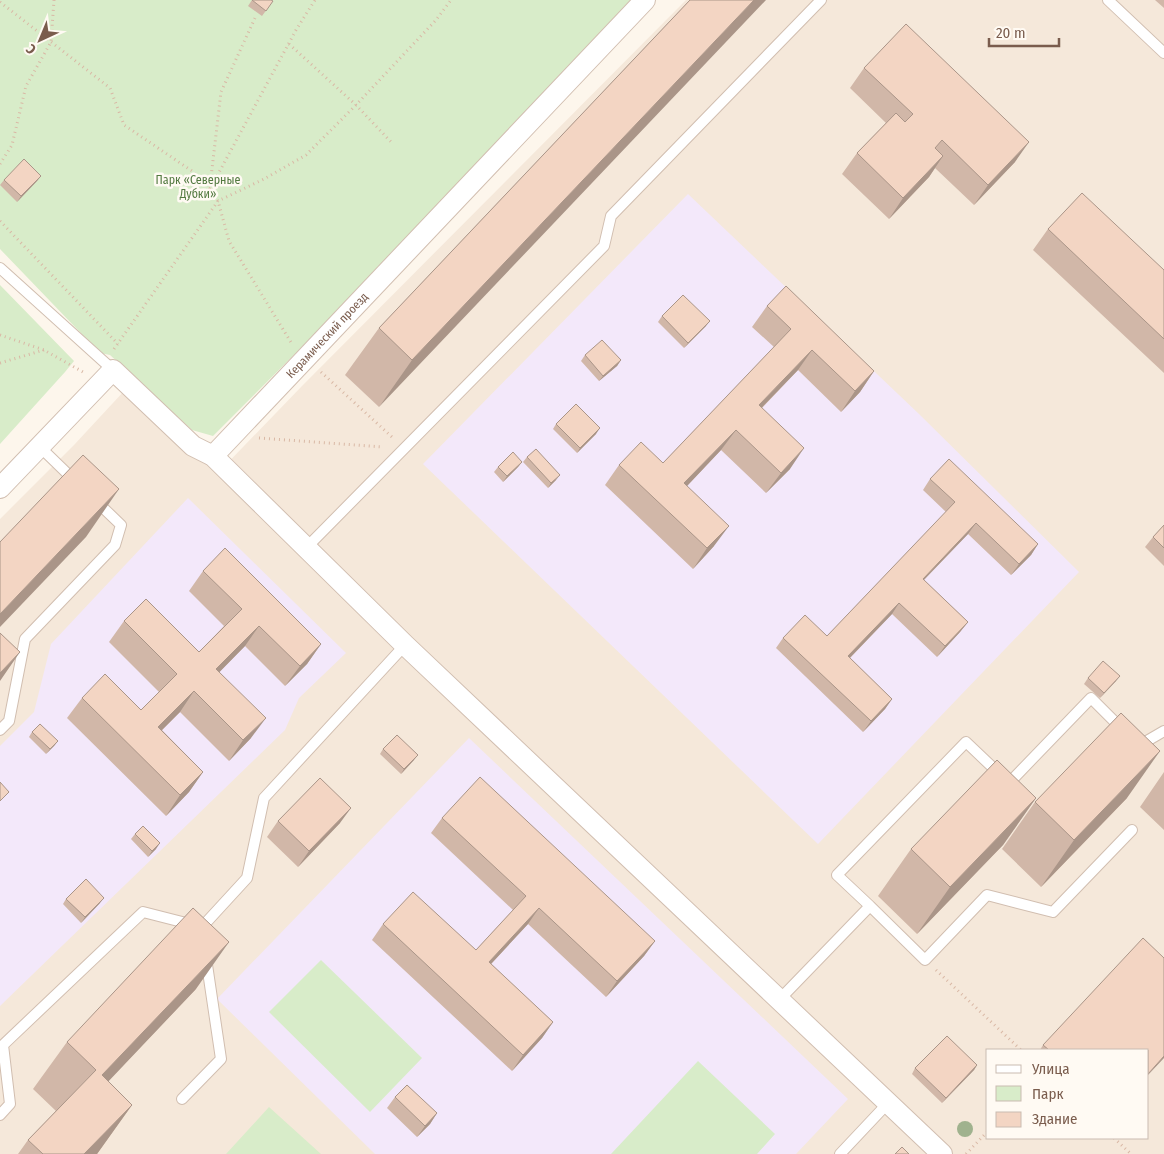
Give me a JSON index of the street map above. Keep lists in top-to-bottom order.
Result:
{
  "streets": {
    "street": ["Керамический проезд"]
  },
  "parks": ["Парк «Северные Дубки»"],
  "legend": ["Улица", "Парк", "Здание"],
  "scale_bar": "20 m",
  "north": "bottom left"
}
